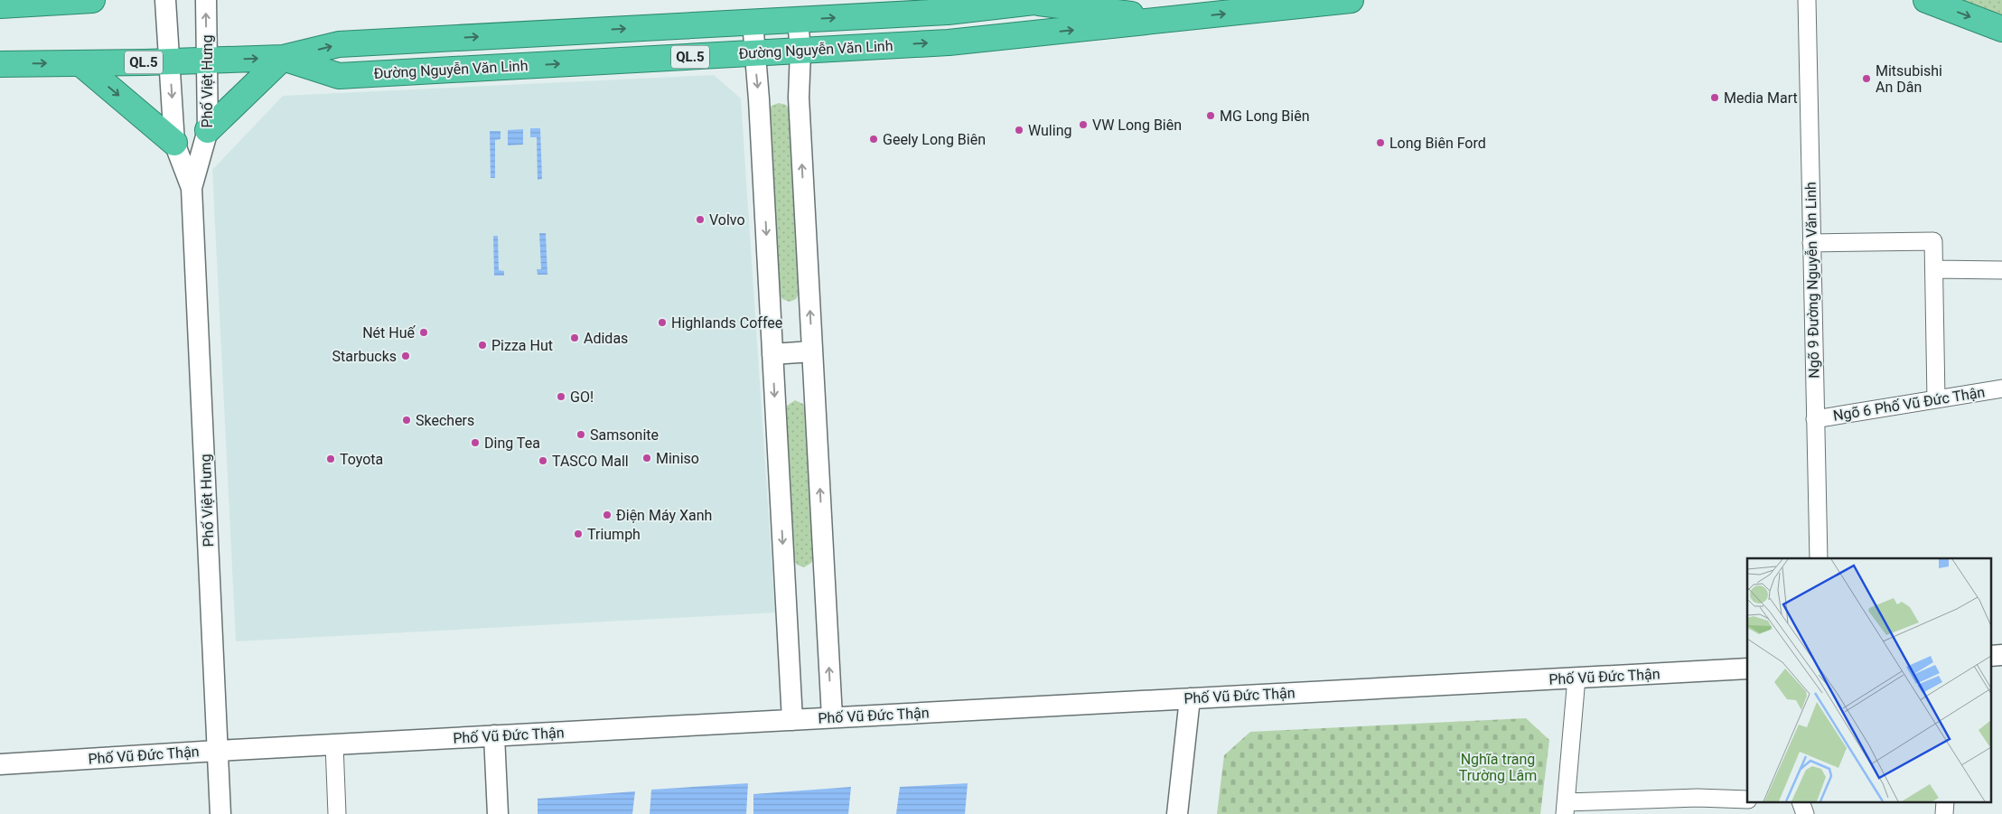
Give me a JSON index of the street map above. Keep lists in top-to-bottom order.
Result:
{
  "streets": {
    "highway": ["Đường Nguyễn Văn Linh", "QL.5"],
    "street": [
      "Phố Việt Hưng",
      "Ngõ 9 Đường Nguyễn Văn Linh",
      "Ngõ 6 Phố Vũ Đức Thận",
      "Phố Vũ Đức Thận"
    ]
  },
  "crossings": [
    ["Đường Nguyễn Văn Linh", "Phố Việt Hưng"],
    ["Phố Việt Hưng", "Phố Vũ Đức Thận"],
    ["Ngõ 9 Đường Nguyễn Văn Linh", "Ngõ 6 Phố Vũ Đức Thận"]
  ],
  "one_way": ["Đường Nguyễn Văn Linh"],
  "parks": ["Nghĩa trang Trường Lâm"],
  "places": [
    "Mitsubishi An Dân",
    "Media Mart",
    "MG Long Biên",
    "VW Long Biên",
    "Wuling",
    "Geely Long Biên",
    "Long Biên Ford",
    "Volvo",
    "Highlands Coffee",
    "Nét Huế",
    "Adidas",
    "Pizza Hut",
    "Starbucks",
    "GO!",
    "Skechers",
    "Samsonite",
    "Ding Tea",
    "Miniso",
    "Toyota",
    "TASCO Mall",
    "Điện Máy Xanh",
    "Triumph"
  ]
}
